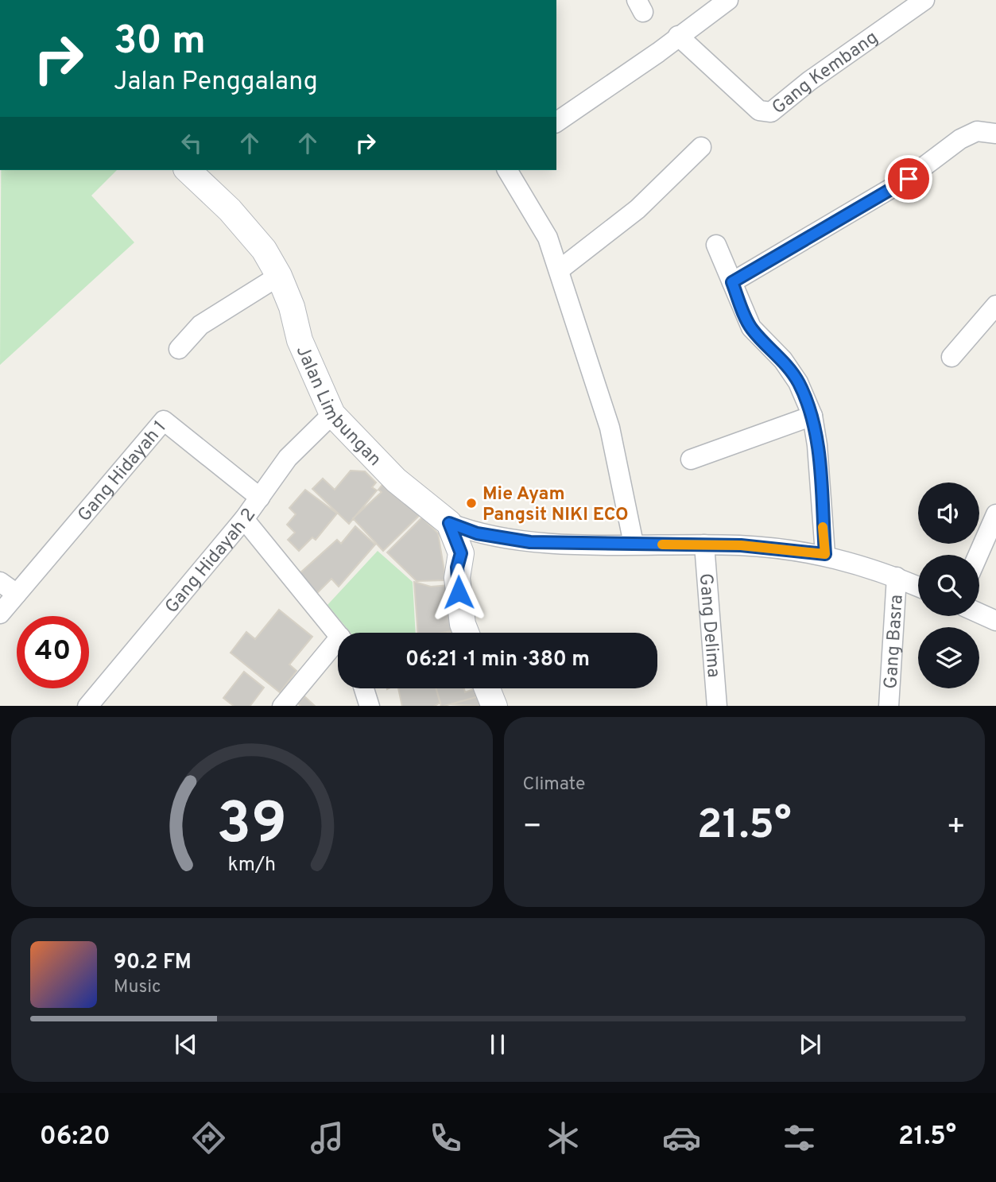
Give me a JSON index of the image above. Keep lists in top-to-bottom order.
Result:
{
  "streets": {
    "street": [
      "Gang Kembang",
      "Jalan Limbungan",
      "Gang Hidayah 1",
      "Gang Hidayah 2",
      "Gang Delima",
      "Gang Basra"
    ]
  },
  "crossings": [
    ["Jalan Limbungan", "Gang Hidayah 2"],
    ["Gang Hidayah 1", "Gang Hidayah 2"]
  ],
  "places": ["Mie Ayam Pangsit NIKI ECO"],
  "page": {
    "turn": ["30 m", "Jalan Penggalang"],
    "limit": "40",
    "trip": "06:21 · 1 min · 380 m",
    "tile": "Climate",
    "heat": ["−", "21.5°", "+"],
    "song": ["90.2 FM", "Music"],
    "tabs": ["06:20", "21.5°"],
    "gauge": ["39", "km/h"]
  }
}
